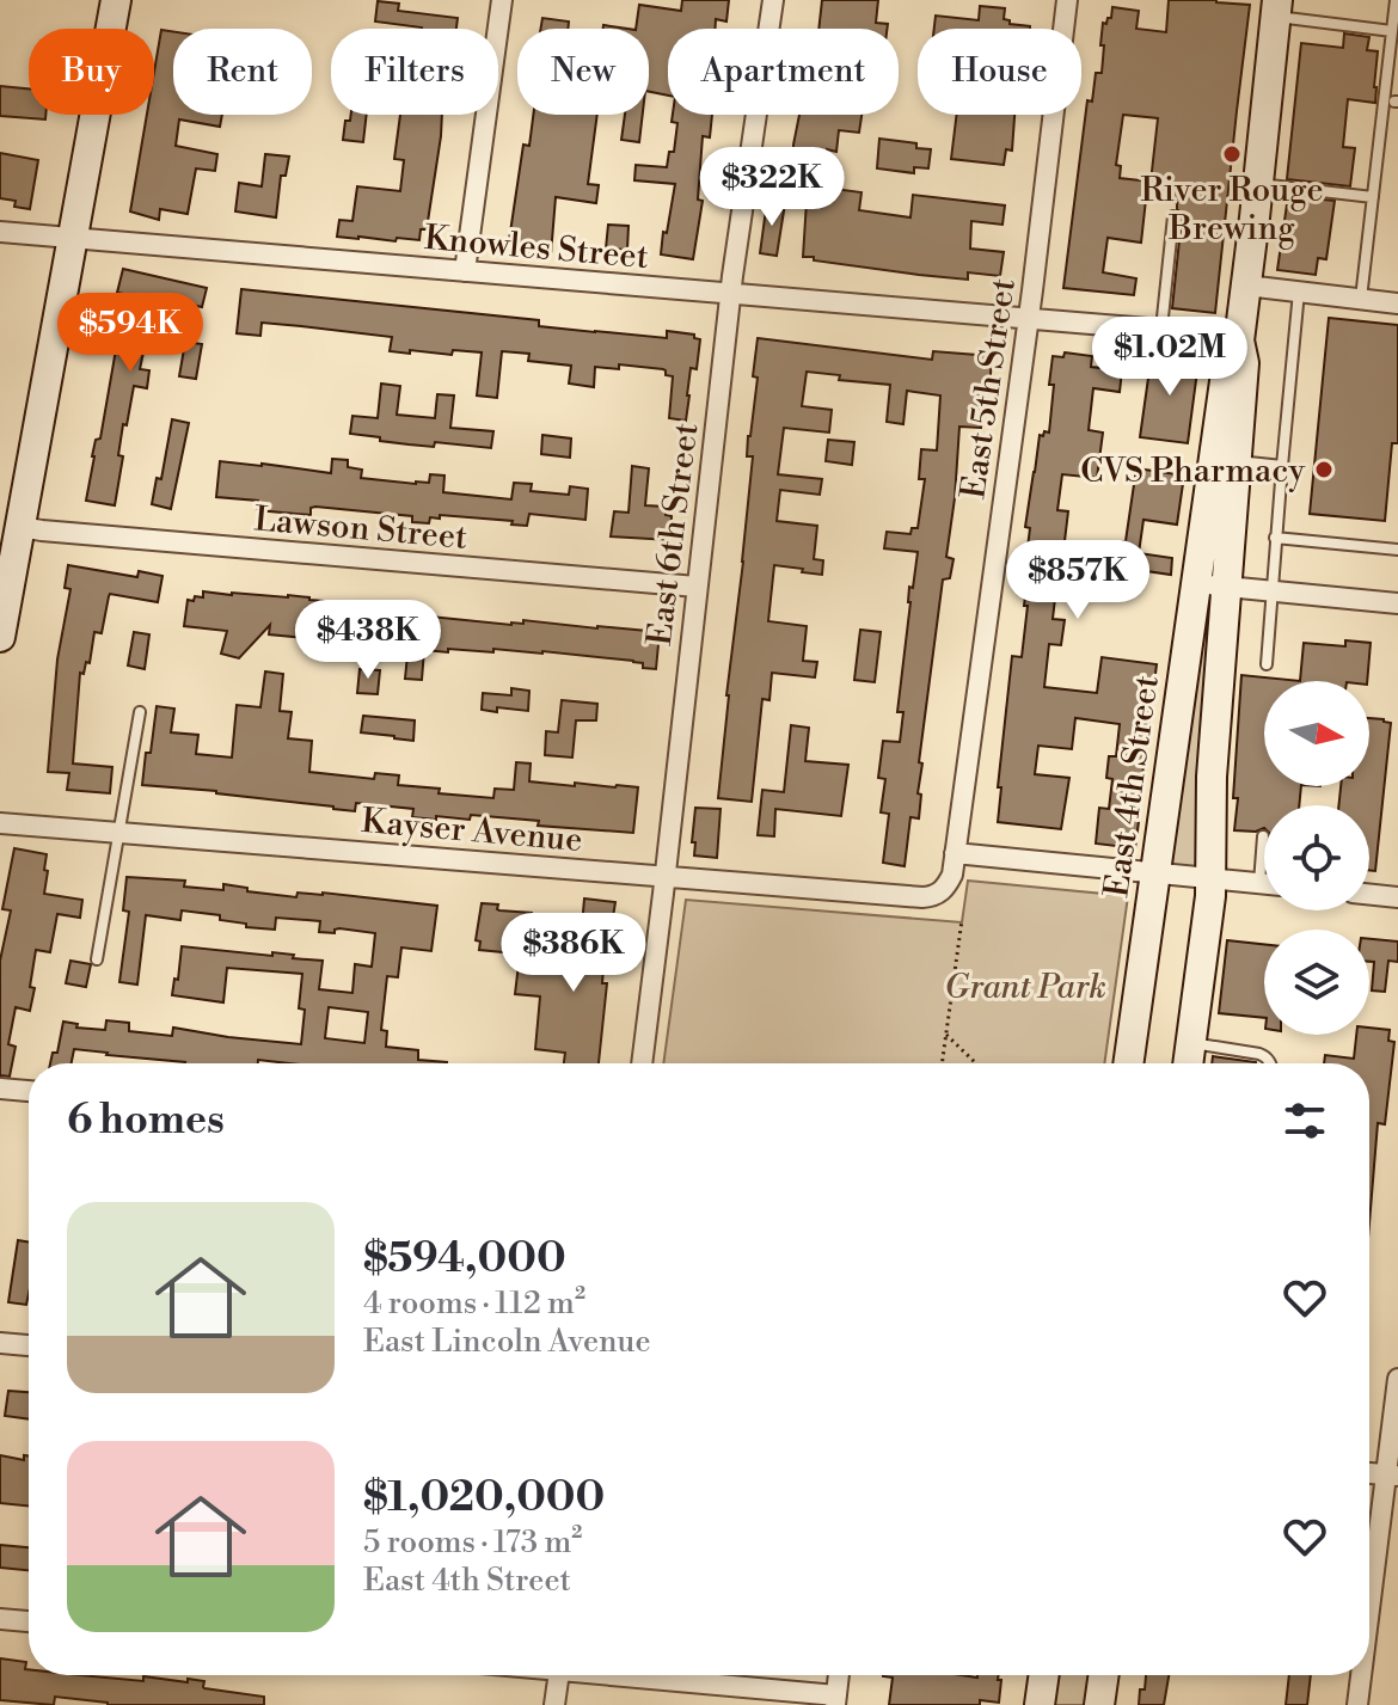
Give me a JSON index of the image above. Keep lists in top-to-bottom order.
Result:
{
  "streets": {
    "street": [
      "Knowles Street",
      "East 5th Street",
      "Lawson Street",
      "East 6th Street",
      "East 4th Street",
      "Kayser Avenue"
    ]
  },
  "crossings": [
    ["Knowles Street", "East 5th Street"],
    ["Knowles Street", "East 6th Street"],
    ["Knowles Street", "East 4th Street"],
    ["East 5th Street", "Kayser Avenue"],
    ["Lawson Street", "East 6th Street"],
    ["East 6th Street", "Kayser Avenue"]
  ],
  "parks": ["Grant Park"],
  "places": ["River Rouge Brewing", "CVS Pharmacy"],
  "north": "right",
  "page": {
    "chip": [
      "Buy",
      "Rent",
      "Filters",
      "New",
      "Apartment",
      "House"
    ],
    "price": [
      "$322K",
      "$594K",
      "$1.02M",
      "$857K",
      "$438K",
      "$386K"
    ],
    "heading": "6 homes",
    "list": [
      {
        "name": "$594,000",
        "note": "4 rooms · 112 m² · East Lincoln Avenue"
      },
      {
        "name": "$1,020,000",
        "note": "5 rooms · 173 m² · East 4th Street"
      }
    ]
  }
}
